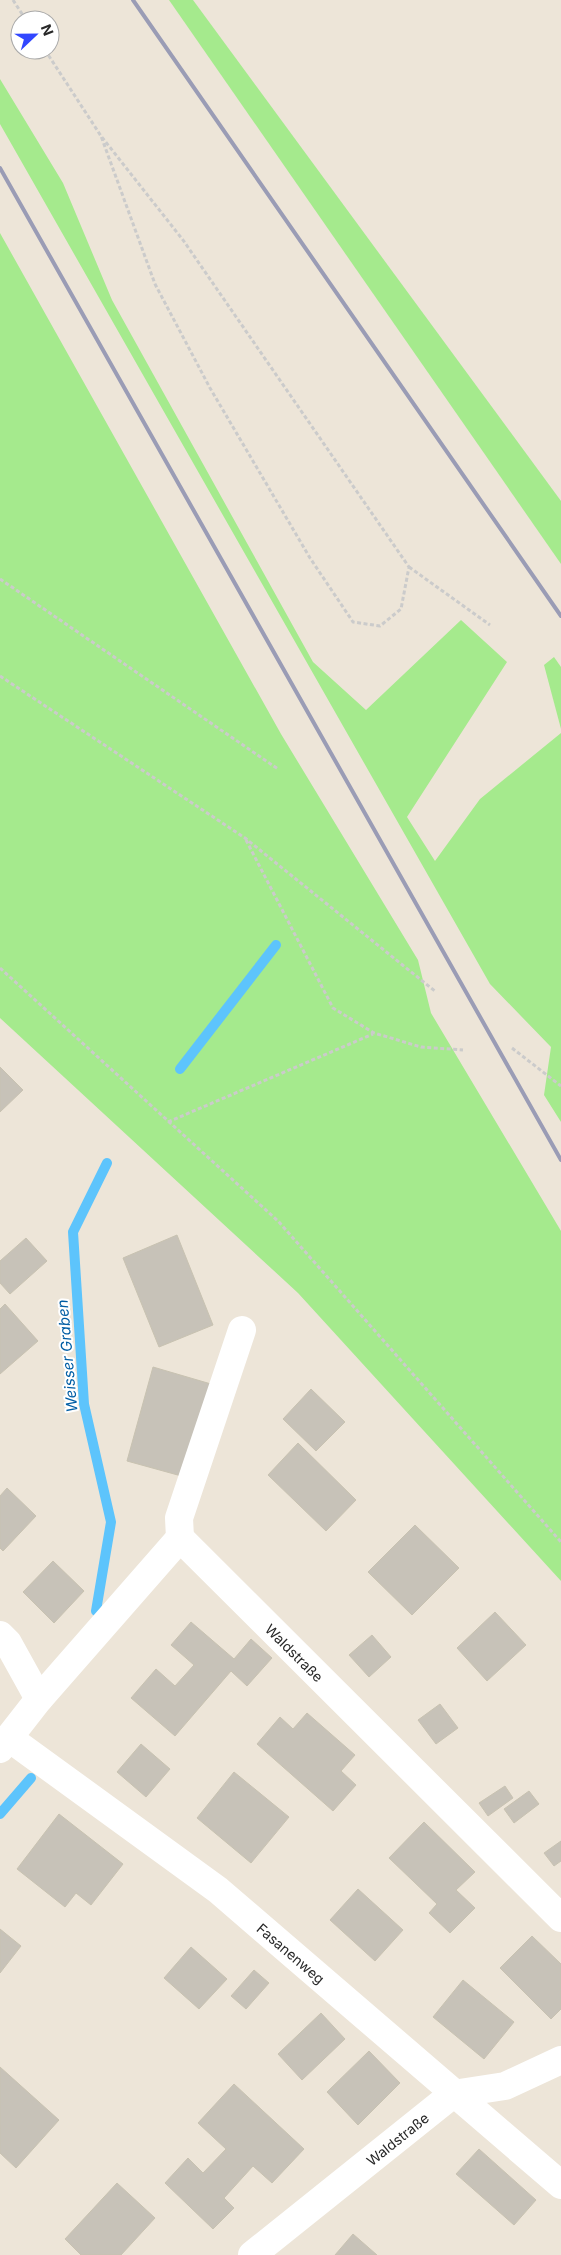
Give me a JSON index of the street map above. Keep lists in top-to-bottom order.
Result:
{
  "streets": {
    "street": ["Waldstraße", "Fasanenweg"]
  },
  "crossings": [
    ["Waldstraße", "Fasanenweg"]
  ],
  "water": ["Weisser Graben"],
  "north": "right"
}
